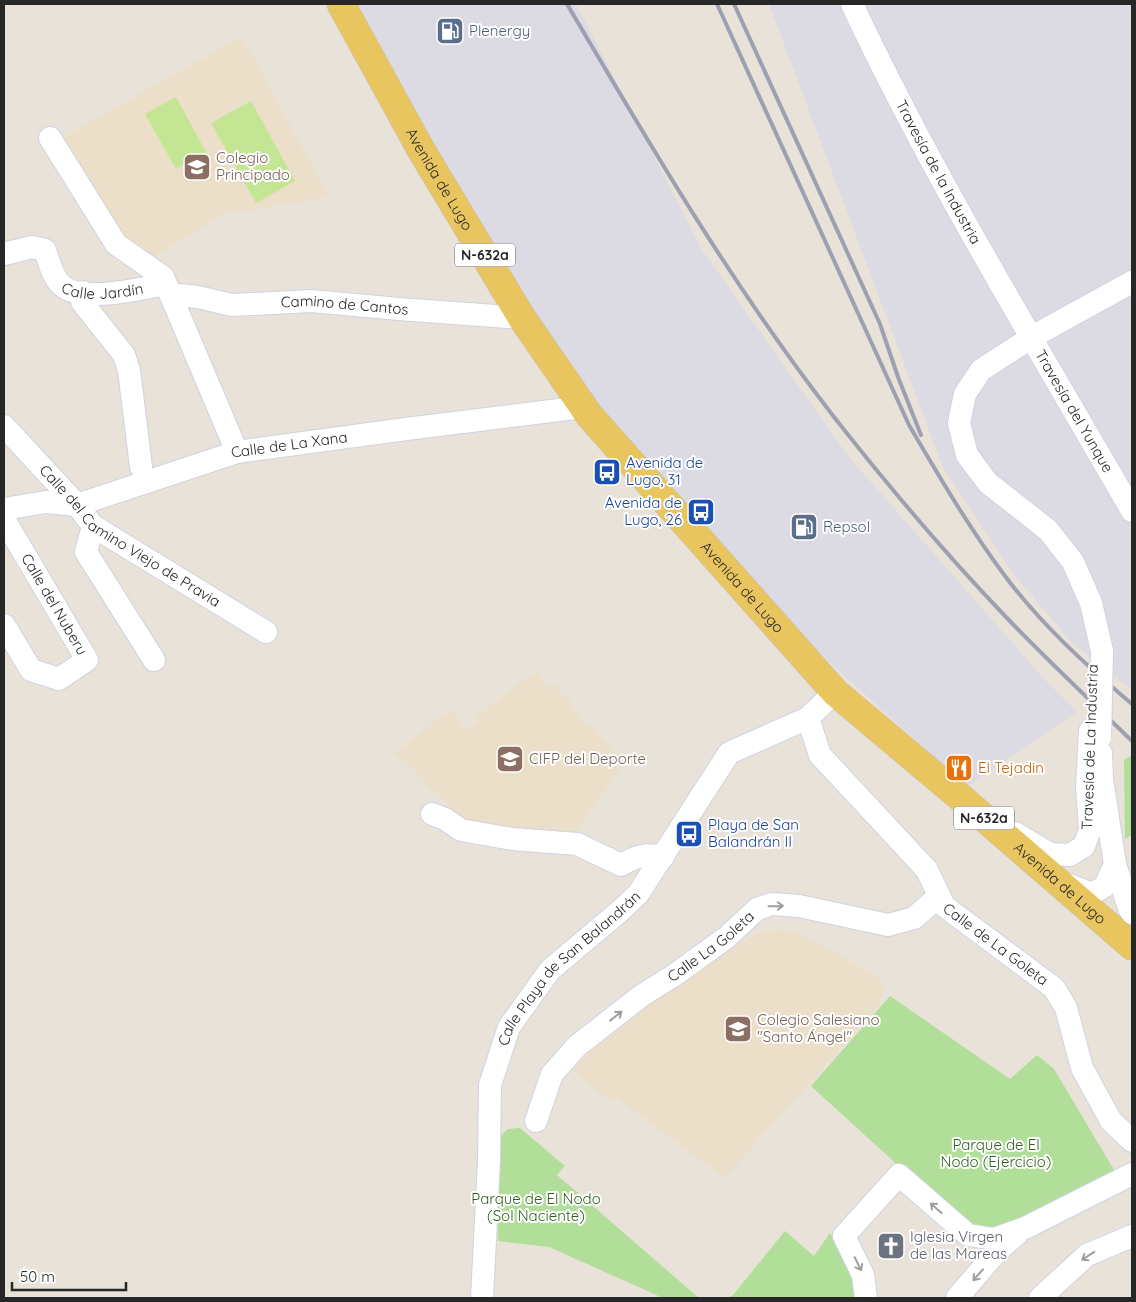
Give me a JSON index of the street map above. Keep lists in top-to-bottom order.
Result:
{
  "streets": {
    "main road": ["Avenida de Lugo", "N-632a"],
    "street": [
      "Travesía de la Industria",
      "Calle Jardín",
      "Camino de Cantos",
      "Travesía del Yunque",
      "Calle de La Xana",
      "Calle del Camino Viejo de Pravia",
      "Calle del Nuberu",
      "Travesía de La Industria",
      "Calle de La Goleta",
      "Calle La Goleta",
      "Calle Playa de San Balandrán"
    ]
  },
  "crossings": [
    ["Travesía de la Industria", "Travesía del Yunque"],
    ["Travesía de la Industria", "Travesía de La Industria"],
    ["Avenida de Lugo", "Camino de Cantos"],
    ["Avenida de Lugo", "Calle de La Xana"],
    ["Avenida de Lugo", "Travesía de La Industria"],
    ["Calle Jardín", "Camino de Cantos"],
    ["Travesía del Yunque", "Travesía de La Industria"],
    ["Calle de La Xana", "Calle del Camino Viejo de Pravia"],
    ["Calle de La Goleta", "Calle La Goleta"],
    ["Calle de La Goleta", "Calle Playa de San Balandrán"]
  ],
  "one_way": ["Calle La Goleta"],
  "parks": ["Parque de El Nodo (Ejercicio)", "Parque de El Nodo (Sol Naciente)"],
  "places": {
    "fuel station": ["Plenergy", "Repsol"],
    "school or university": ["Colegio Principado", "CIFP del Deporte", "Colegio Salesiano \"Santo Ángel\""],
    "bus stop": ["Avenida de Lugo, 31", "Avenida de Lugo, 26", "Playa de San Balandrán II"],
    "restaurant": ["El Tejadin"],
    "church": ["Iglesia Virgen de las Mareas"]
  },
  "scale_bar": "50 m"
}
